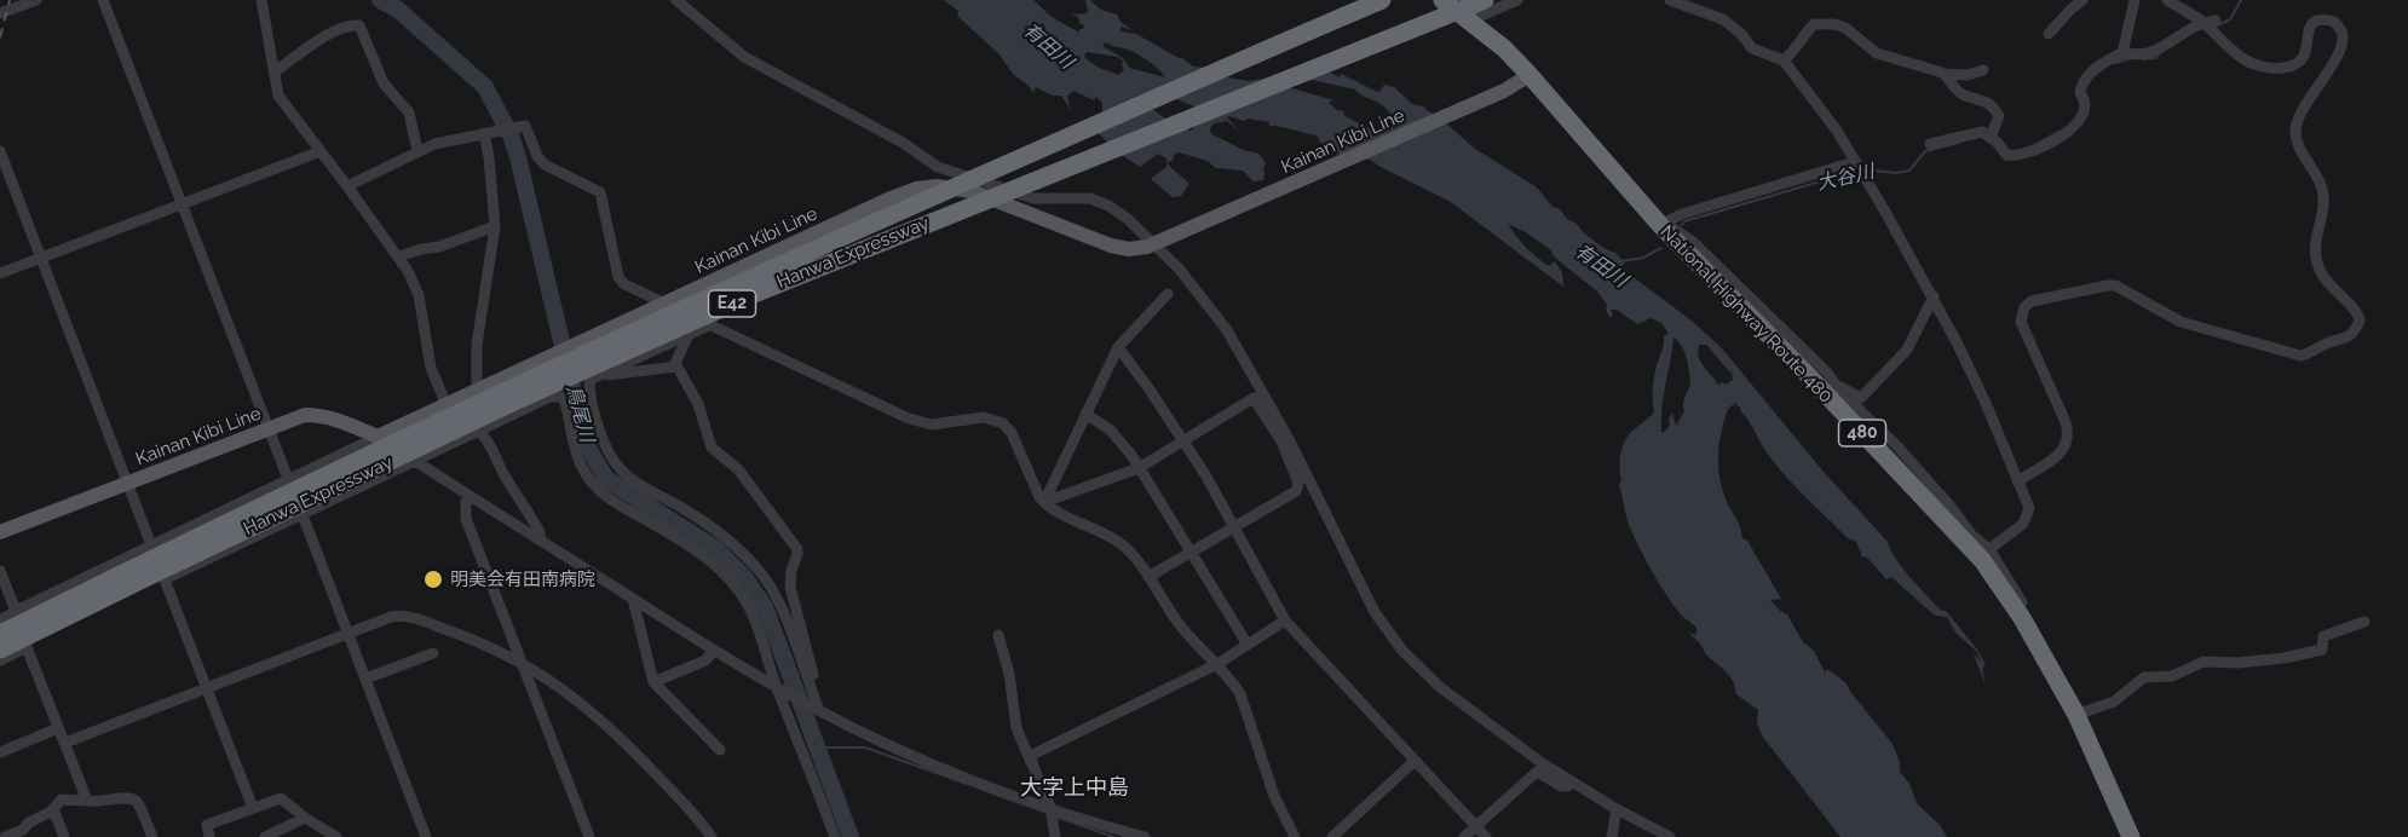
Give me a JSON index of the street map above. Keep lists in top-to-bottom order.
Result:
{
  "streets": {
    "highway": [
      "Hanwa Expressway",
      "E42",
      "National Highway Route 480",
      "480"
    ],
    "main road": ["Kainan Kibi Line"]
  },
  "crossings": [
    ["Kainan Kibi Line", "National Highway Route 480"]
  ],
  "districts": ["大字上中島"],
  "water": ["有田川", "大谷川", "鳥尾川"],
  "places": ["明美会有田南病院"]
}
